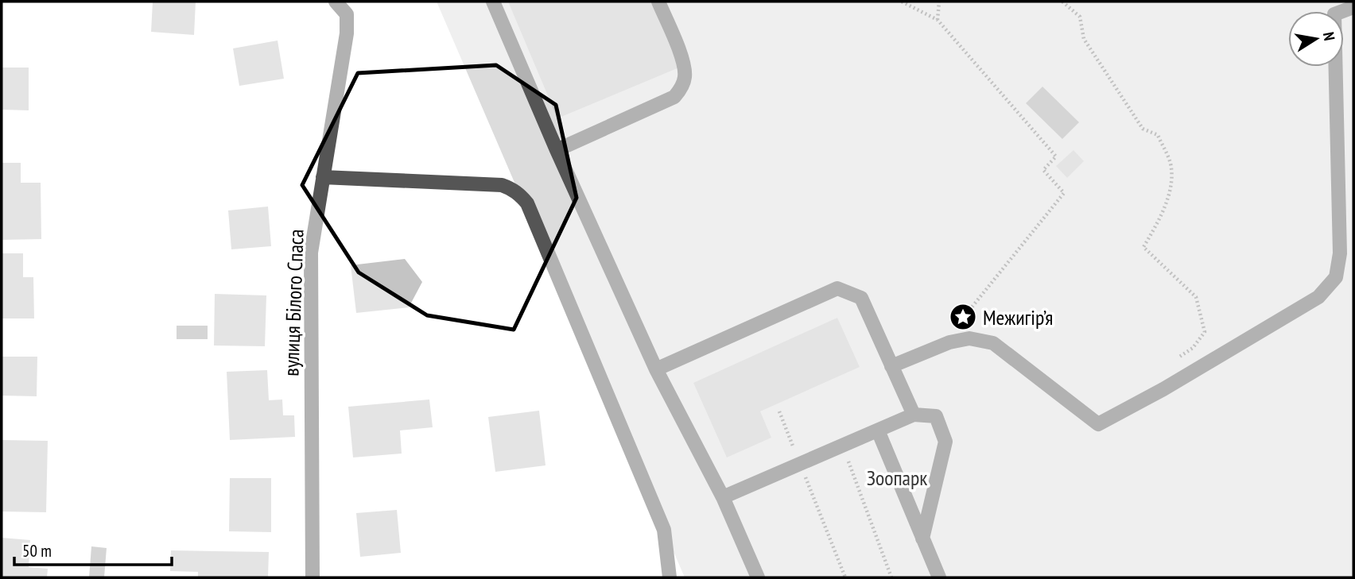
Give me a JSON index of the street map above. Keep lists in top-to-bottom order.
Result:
{
  "streets": {
    "street": ["вулиця Білого Спаса"]
  },
  "parks": ["Зоопарк"],
  "places": {
    "place": ["Межигір’я"]
  },
  "scale_bar": "50 m",
  "north": "right"
}
